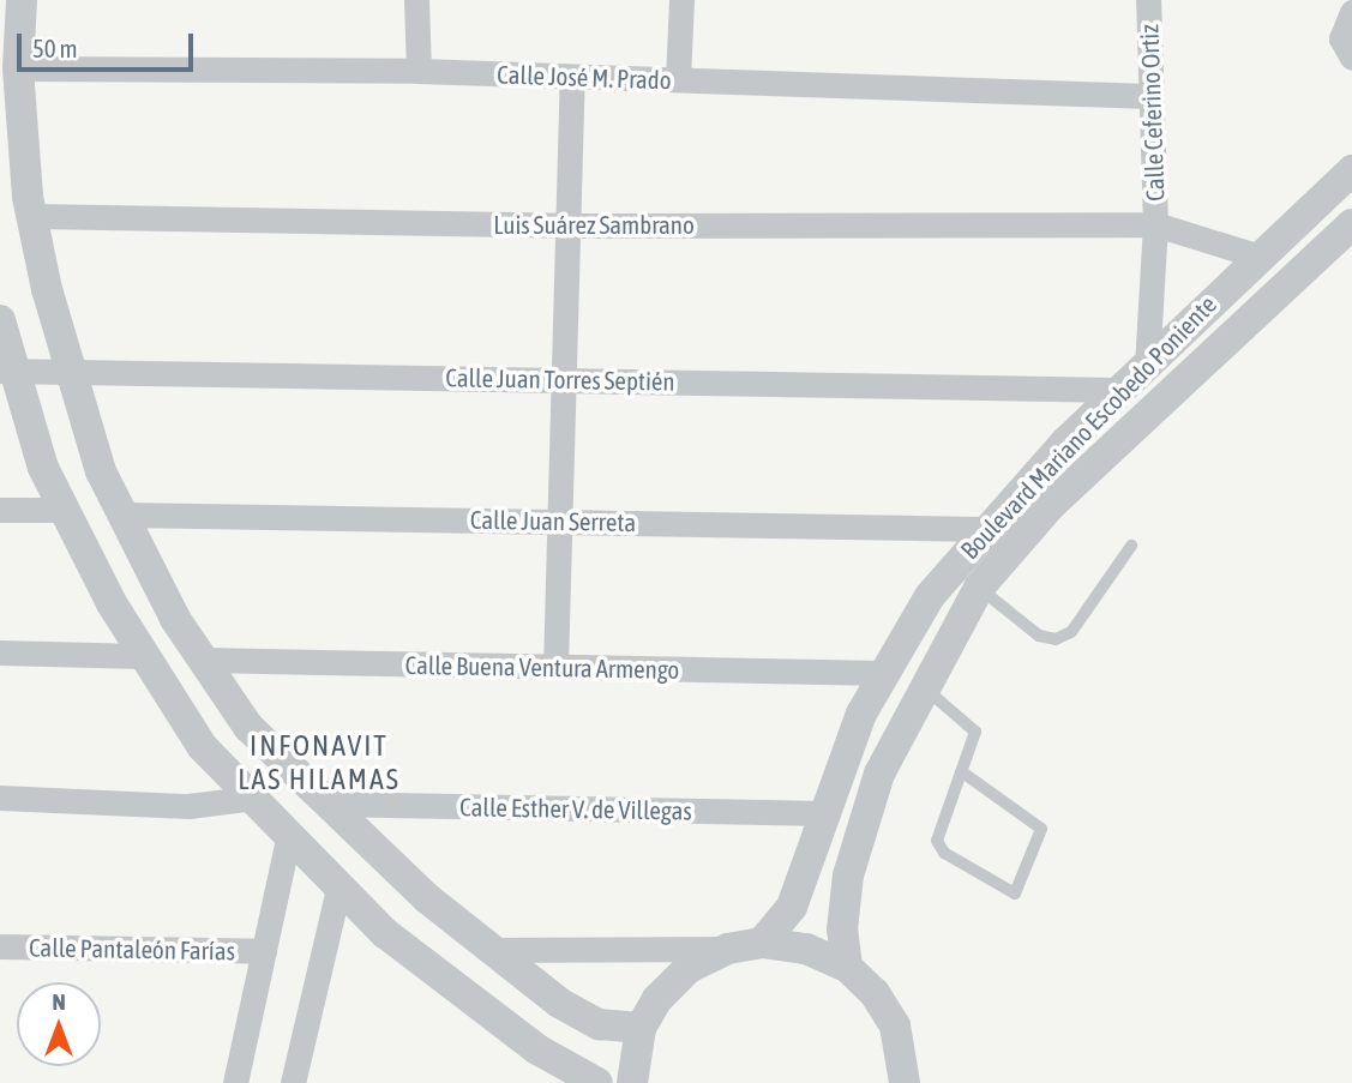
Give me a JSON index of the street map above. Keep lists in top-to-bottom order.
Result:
{
  "streets": {
    "street": [
      "Calle José M. Prado",
      "Calle Ceferino Ortiz",
      "Luis Suárez Sambrano",
      "Calle Juan Torres Septién",
      "Boulevard Mariano Escobedo Poniente",
      "Calle Juan Serreta",
      "Calle Buena Ventura Armengo",
      "Calle Esther V. de Villegas",
      "Calle Pantaleón Farías"
    ]
  },
  "crossings": [
    ["Calle José M. Prado", "Calle Ceferino Ortiz"],
    ["Calle Ceferino Ortiz", "Luis Suárez Sambrano"],
    ["Calle Ceferino Ortiz", "Boulevard Mariano Escobedo Poniente"],
    ["Calle Juan Torres Septién", "Boulevard Mariano Escobedo Poniente"],
    ["Boulevard Mariano Escobedo Poniente", "Calle Juan Serreta"],
    ["Boulevard Mariano Escobedo Poniente", "Calle Buena Ventura Armengo"],
    ["Boulevard Mariano Escobedo Poniente", "Calle Esther V. de Villegas"]
  ],
  "districts": ["INFONAVIT LAS HILAMAS"],
  "scale_bar": "50 m",
  "north": "top"
}
